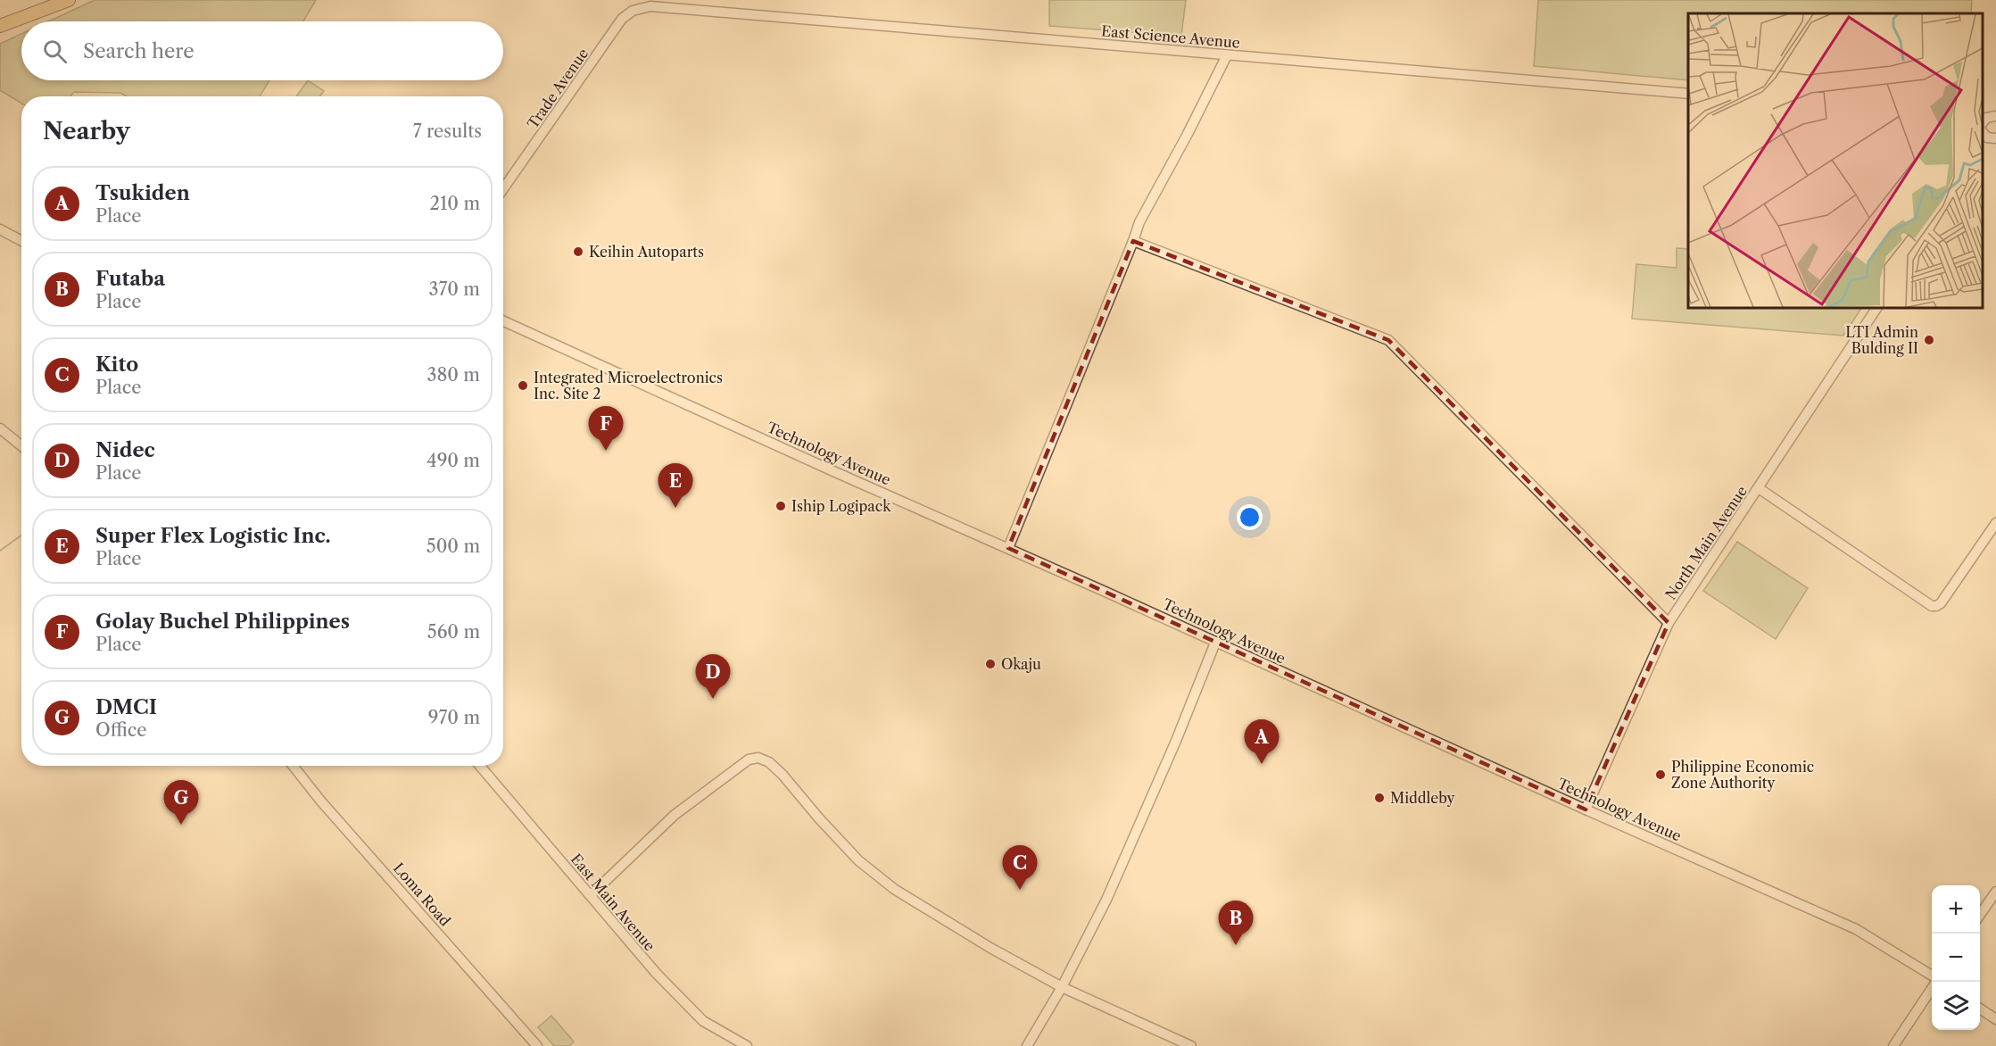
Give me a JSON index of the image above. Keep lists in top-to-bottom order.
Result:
{
  "streets": {
    "street": [
      "East Science Avenue",
      "Trade Avenue",
      "Technology Avenue",
      "North Main Avenue",
      "Loma Road",
      "East Main Avenue"
    ]
  },
  "crossings": [
    ["East Science Avenue", "Trade Avenue"],
    ["Technology Avenue", "North Main Avenue"]
  ],
  "places": [
    "Keihin Autoparts",
    "LTI Admin Bulding II",
    "Integrated Microelectronics Inc. Site 2",
    "Iship Logipack",
    "Okaju",
    "Philippine Economic Zone Authority",
    "Middleby"
  ],
  "page": {
    "search": "Search here",
    "heading": ["Nearby", "7 results"],
    "list": [
      {
        "mark": "A",
        "name": "Tsukiden",
        "note": "Place",
        "value": "210 m"
      },
      {
        "mark": "B",
        "name": "Futaba",
        "note": "Place",
        "value": "370 m"
      },
      {
        "mark": "C",
        "name": "Kito",
        "note": "Place",
        "value": "380 m"
      },
      {
        "mark": "D",
        "name": "Nidec",
        "note": "Place",
        "value": "490 m"
      },
      {
        "mark": "E",
        "name": "Super Flex Logistic Inc.",
        "note": "Place",
        "value": "500 m"
      },
      {
        "mark": "F",
        "name": "Golay Buchel Philippines",
        "note": "Place",
        "value": "560 m"
      },
      {
        "mark": "G",
        "name": "DMCI",
        "note": "Office",
        "value": "970 m"
      }
    ],
    "pins": [
      "F",
      "E",
      "D",
      "A",
      "G",
      "C",
      "B"
    ],
    "map_buttons": ["+", "−"]
  }
}
